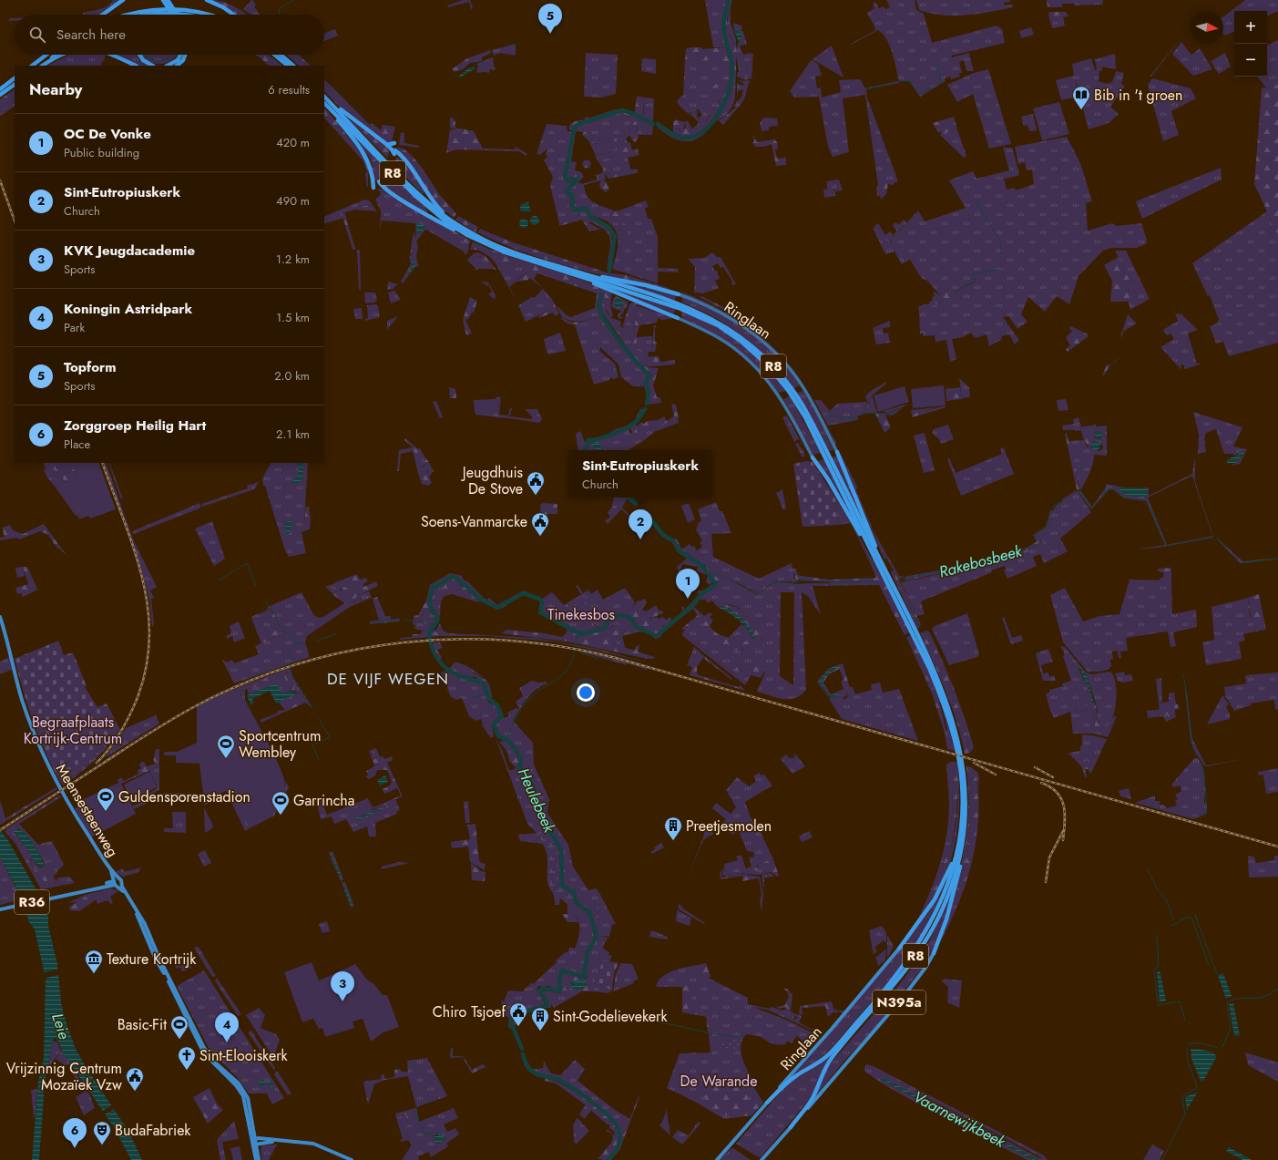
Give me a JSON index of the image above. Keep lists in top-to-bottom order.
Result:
{
  "streets": {
    "highway": ["R8"],
    "main road": [
      "Ringlaan",
      "Meensesteenweg",
      "R36",
      "N395a"
    ]
  },
  "crossings": [
    ["R8", "Ringlaan"],
    ["R8", "N395a"],
    ["Meensesteenweg", "R36"]
  ],
  "districts": ["DE VIJF WEGEN"],
  "water": [
    "Rakebosbeek",
    "Heulebeek",
    "Leie",
    "Vaarnewijkbeek"
  ],
  "parks": ["Tinekesbos", "Begraafplaats Kortrijk-Centrum", "De Warande"],
  "places": {
    "library": ["Bib in 't groen"],
    "public building": [
      "Jeugdhuis De Stove",
      "Soens-Vanmarcke",
      "Chiro Tsjoef",
      "Vrijzinnig Centrum Mozaïek Vzw"
    ],
    "sports": [
      "Sportcentrum Wembley",
      "Guldensporenstadion",
      "Garrincha",
      "Basic-Fit"
    ],
    "building": ["Preetjesmolen", "Sint-Godelievekerk"],
    "museum": ["Texture Kortrijk"],
    "church": ["Sint-Elooiskerk"],
    "theatre": ["BudaFabriek"]
  },
  "north": "right",
  "page": {
    "pins": [
      "5",
      "2",
      "1",
      "3",
      "4",
      "6"
    ],
    "map_buttons": ["+", "−"],
    "search": "Search here",
    "heading": ["Nearby", "6 results"],
    "list": [
      {
        "mark": "1",
        "name": "OC De Vonke",
        "note": "Public building",
        "value": "420 m"
      },
      {
        "mark": "2",
        "name": "Sint-Eutropiuskerk",
        "note": "Church",
        "value": "490 m"
      },
      {
        "mark": "3",
        "name": "KVK Jeugdacademie",
        "note": "Sports",
        "value": "1.2 km"
      },
      {
        "mark": "4",
        "name": "Koningin Astridpark",
        "note": "Park",
        "value": "1.5 km"
      },
      {
        "mark": "5",
        "name": "Topform",
        "note": "Sports",
        "value": "2.0 km"
      },
      {
        "mark": "6",
        "name": "Zorggroep Heilig Hart",
        "note": "Place",
        "value": "2.1 km"
      }
    ],
    "popup": ["Sint-Eutropiuskerk", "Church"]
  }
}
